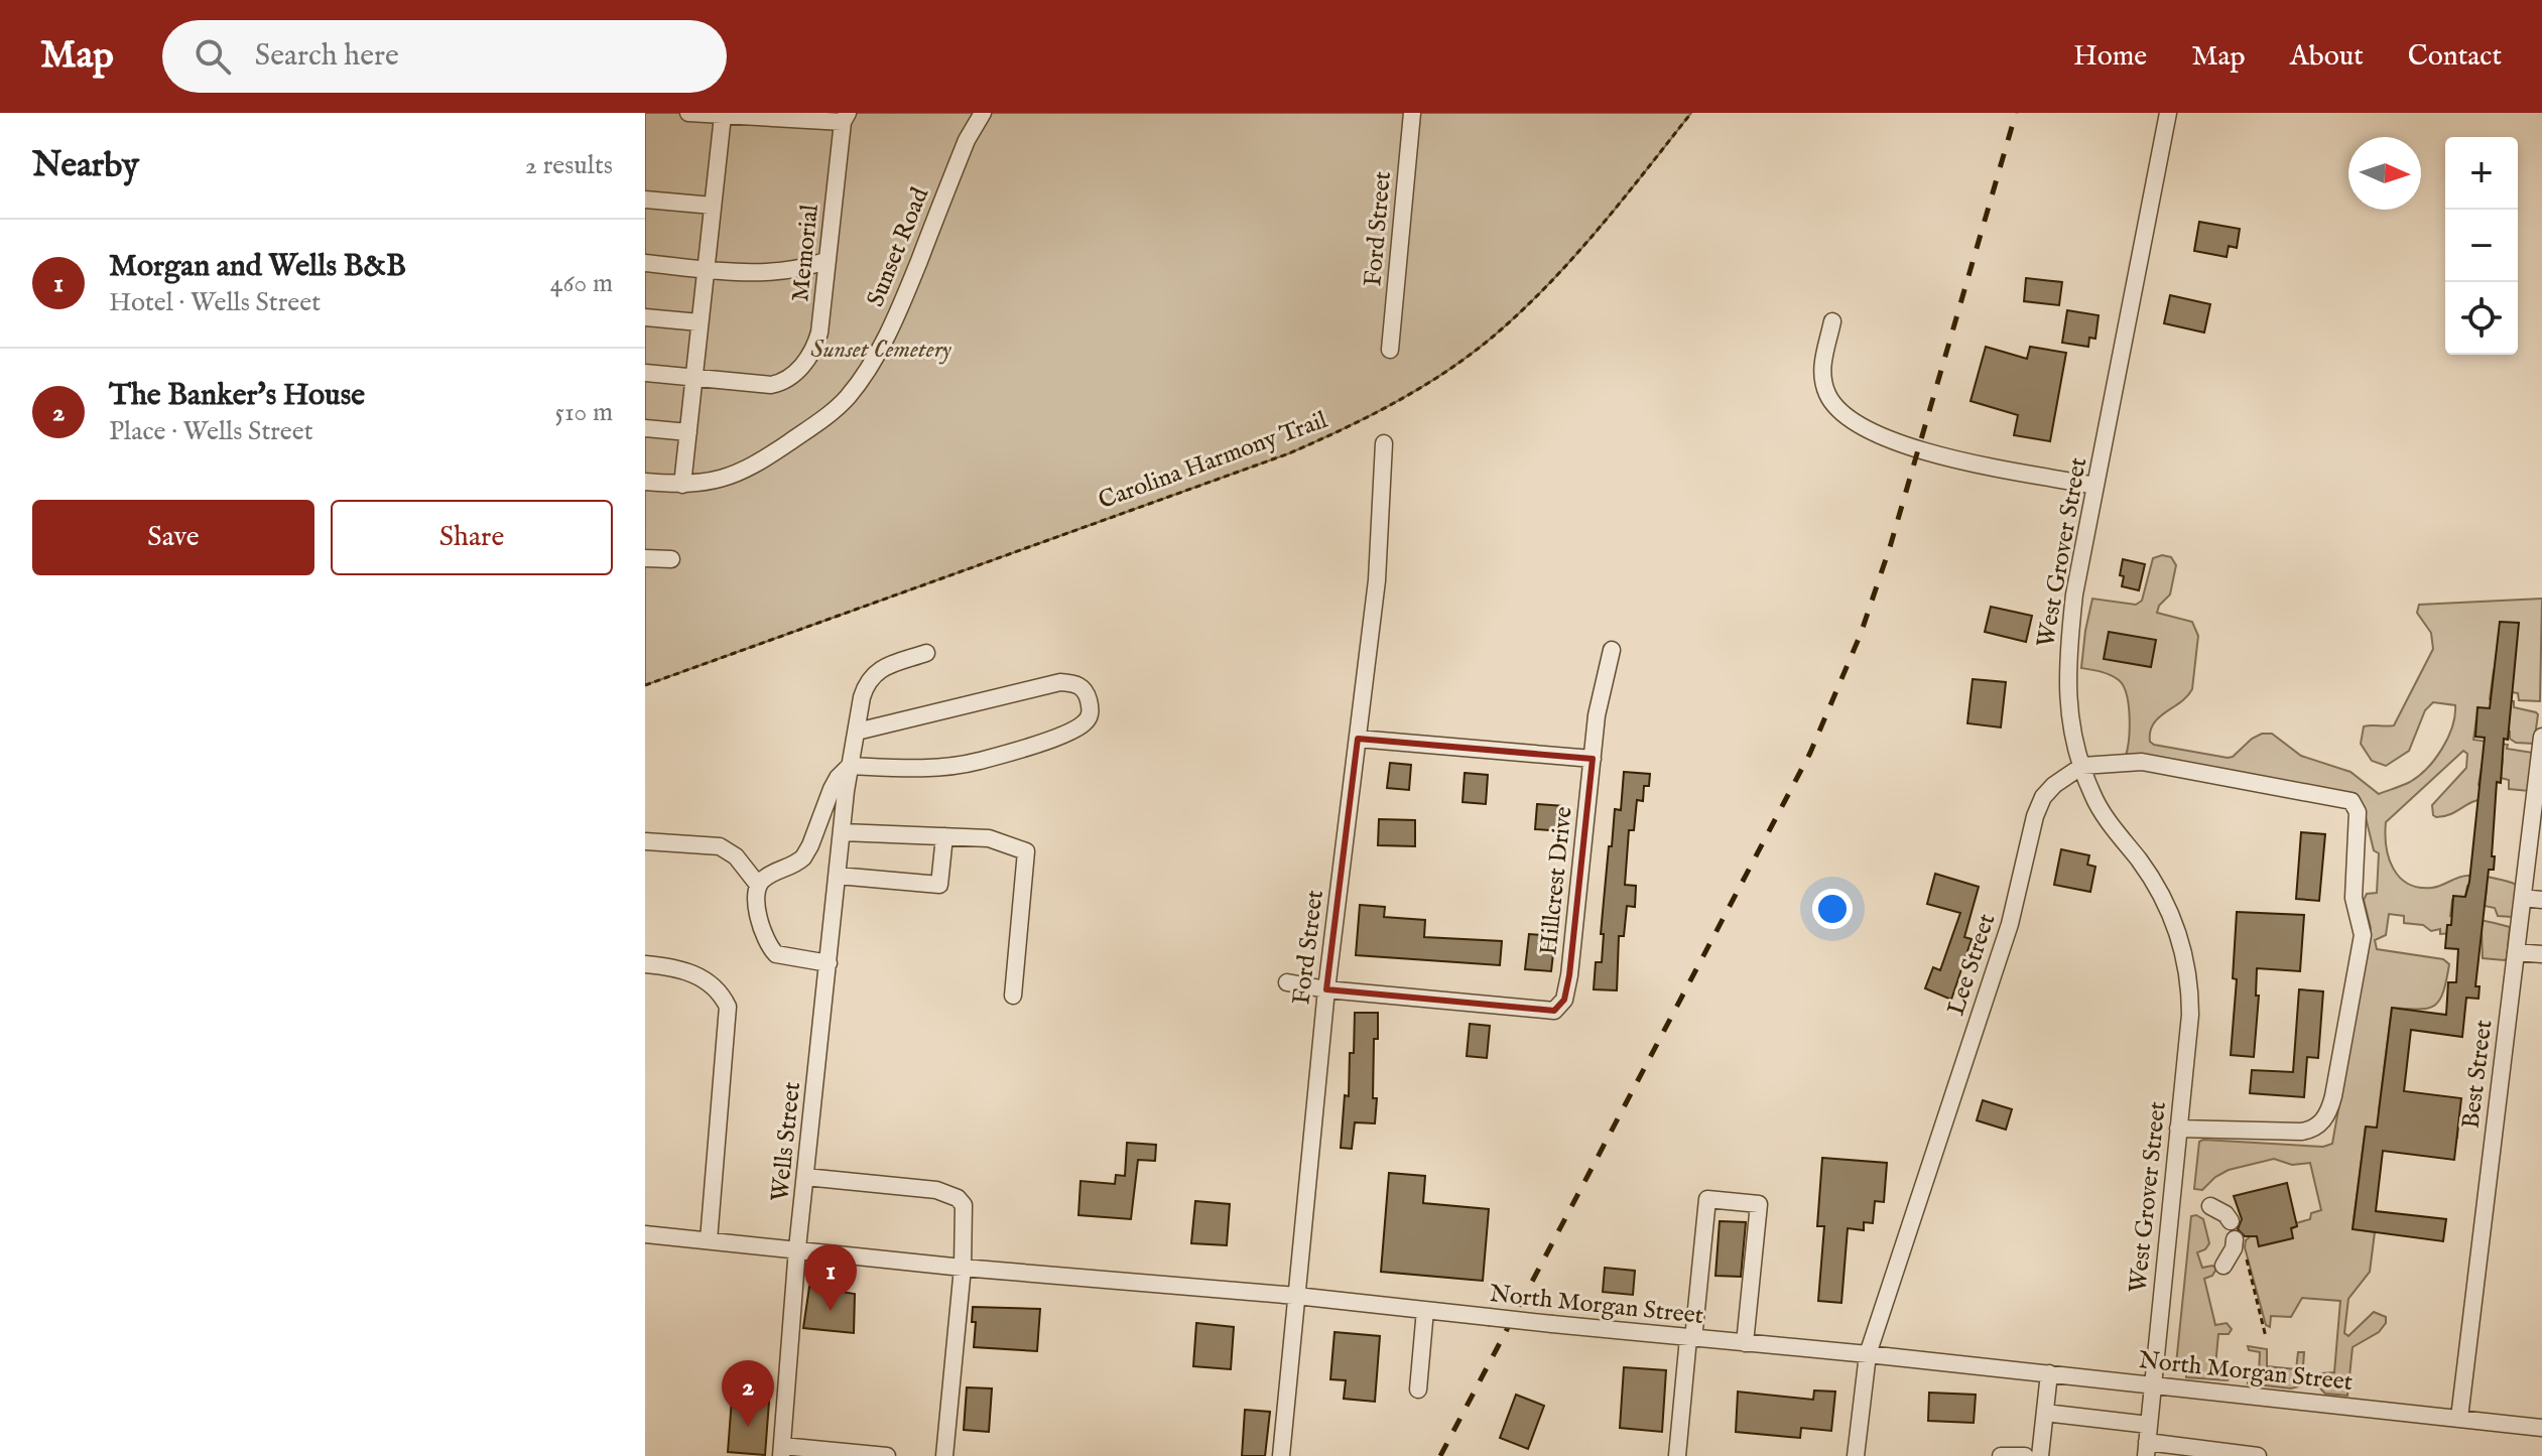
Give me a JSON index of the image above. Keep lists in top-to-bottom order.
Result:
{
  "streets": {
    "street": [
      "Ford Street",
      "Sunset Road",
      "Memorial",
      "West Grover Street",
      "Hillcrest Drive",
      "Lee Street",
      "Best Street",
      "Wells Street",
      "North Morgan Street"
    ],
    "path": ["Carolina Harmony Trail"]
  },
  "crossings": [
    ["Ford Street", "Hillcrest Drive"],
    ["Ford Street", "North Morgan Street"],
    ["West Grover Street", "Lee Street"],
    ["West Grover Street", "North Morgan Street"],
    ["Lee Street", "North Morgan Street"],
    ["Best Street", "North Morgan Street"],
    ["Wells Street", "North Morgan Street"]
  ],
  "parks": ["Sunset Cemetery"],
  "north": "right",
  "page": {
    "header": "Map",
    "search": "Search here",
    "nav": [
      "Home",
      "Map",
      "About",
      "Contact"
    ],
    "heading": ["Nearby", "2 results"],
    "map_buttons": ["+", "−"],
    "list": [
      {
        "mark": "1",
        "name": "Morgan and Wells B&B",
        "note": "Hotel · Wells Street",
        "value": "460 m"
      },
      {
        "mark": "2",
        "name": "The Banker's House",
        "note": "Place · Wells Street",
        "value": "510 m"
      }
    ],
    "buttons": ["Save", "Share"],
    "pins": ["1", "2"]
  }
}
